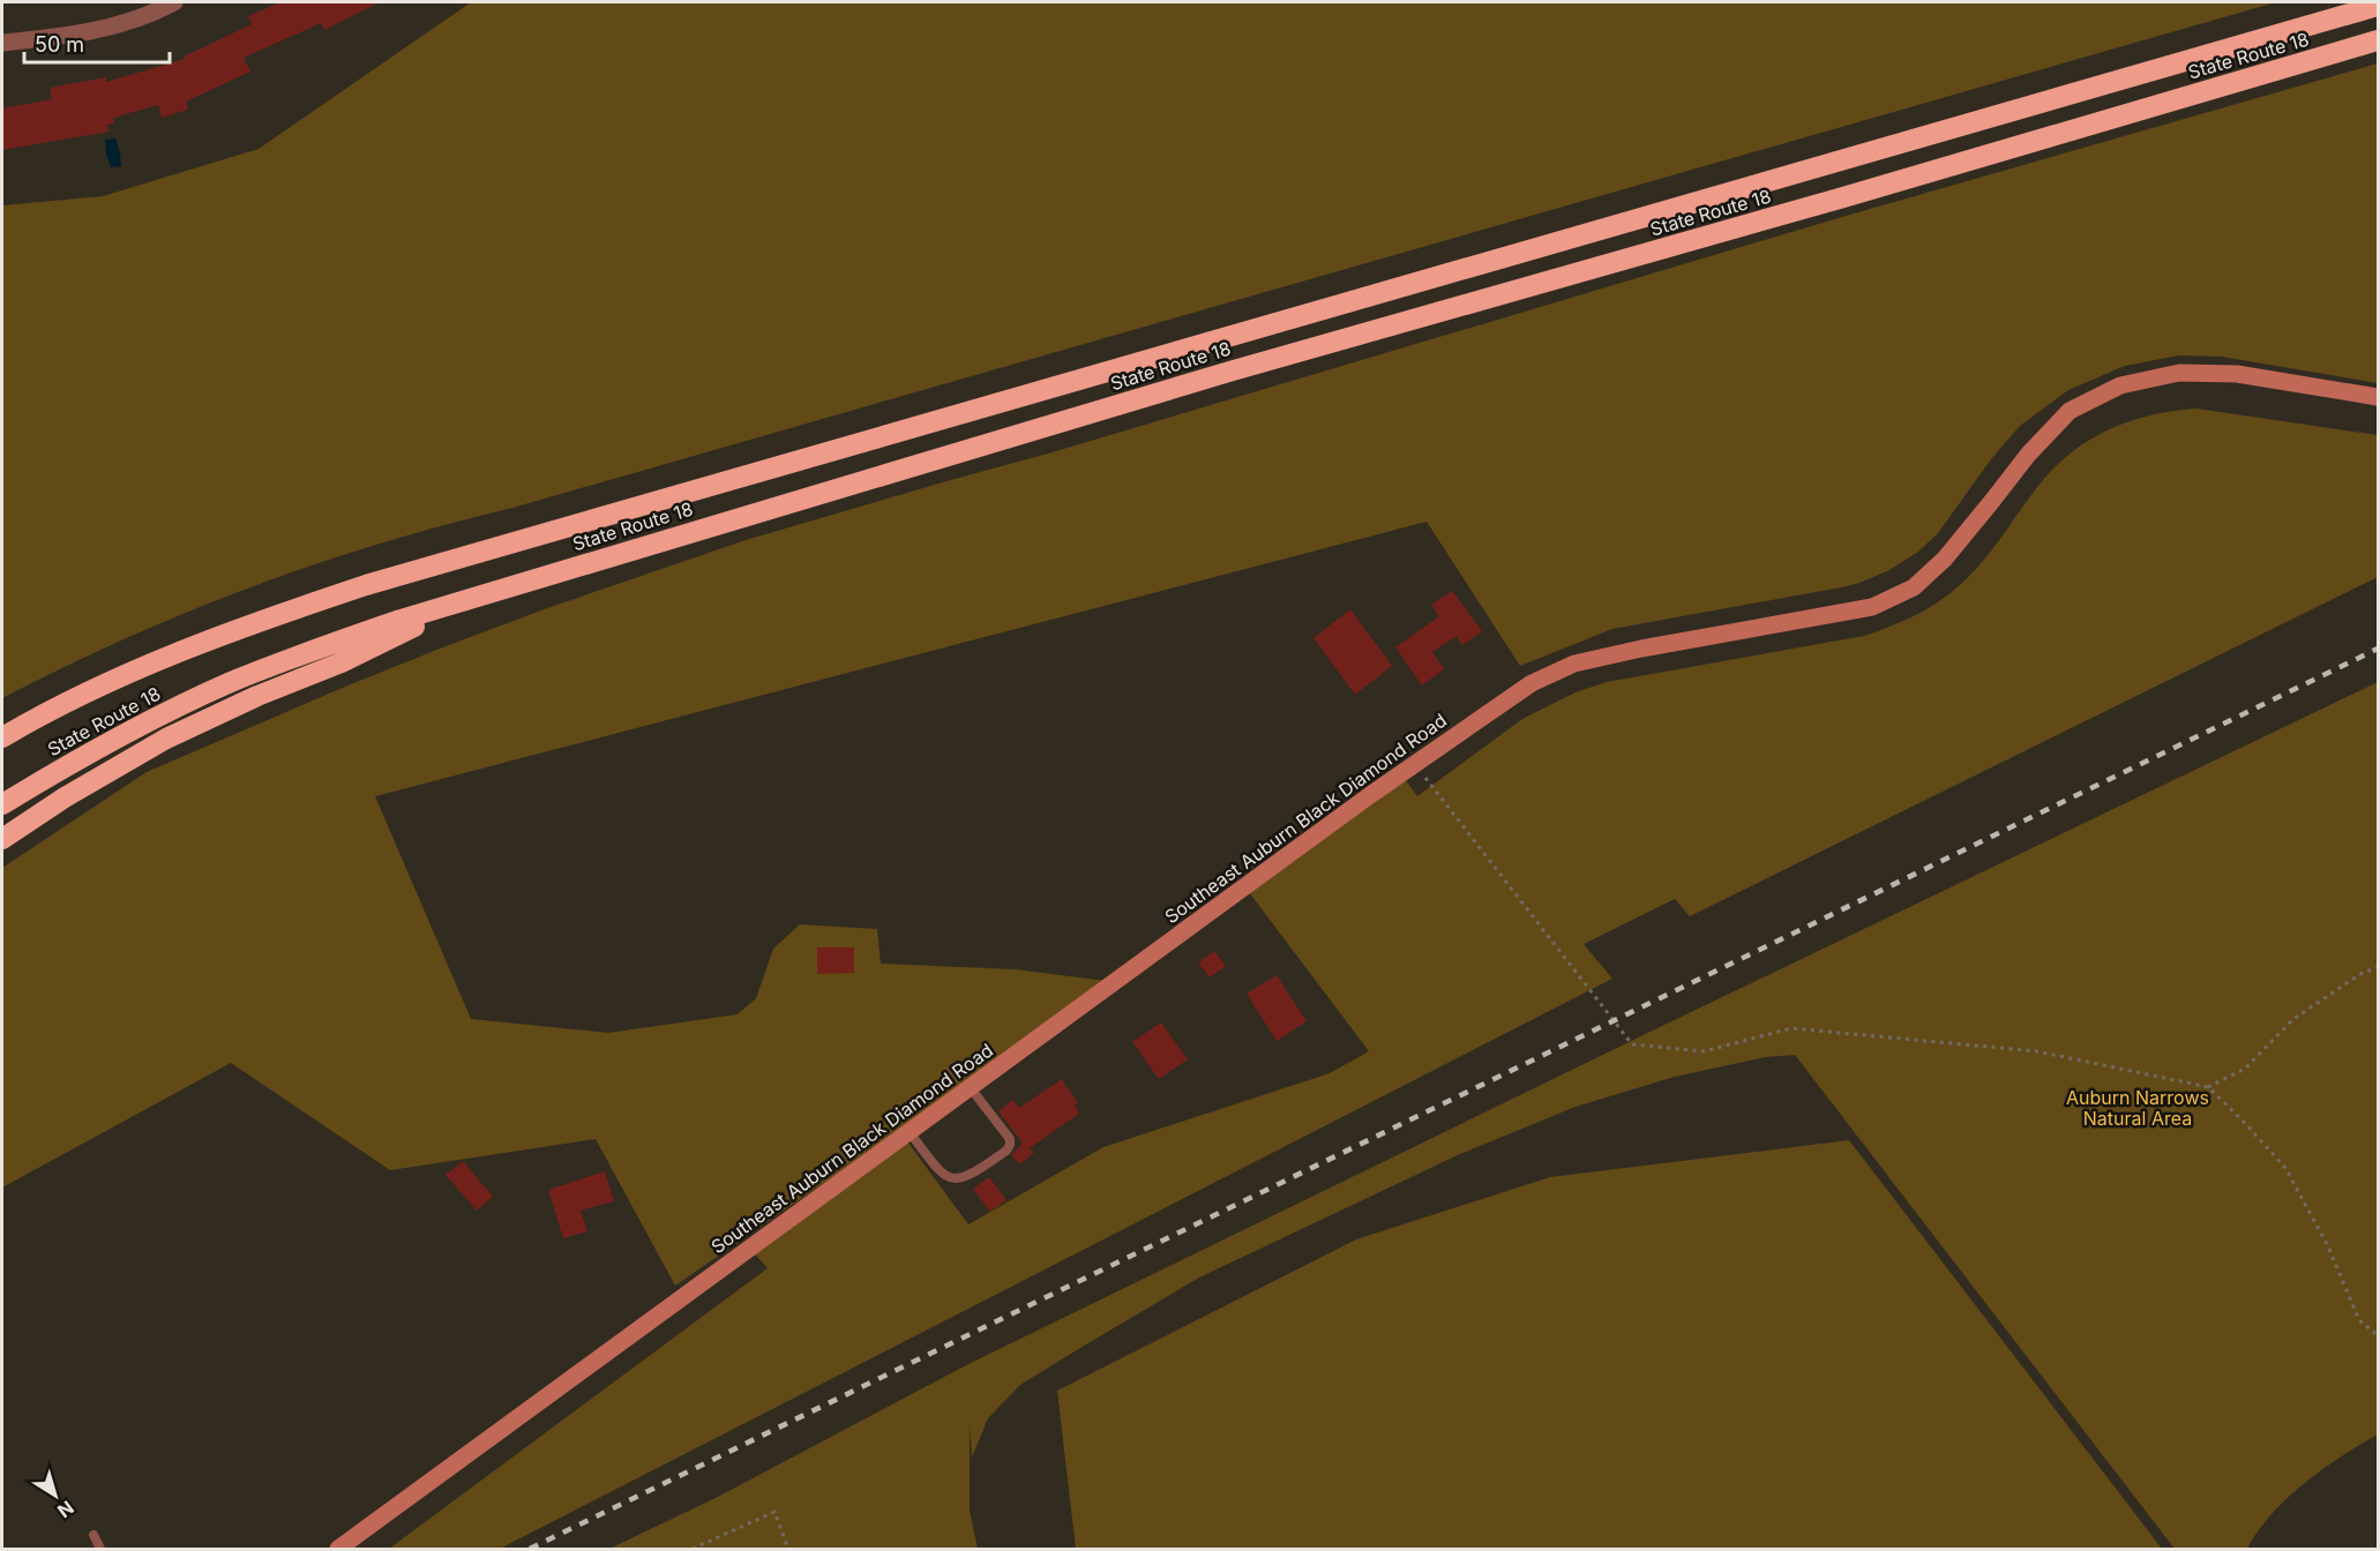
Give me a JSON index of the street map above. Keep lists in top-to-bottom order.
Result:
{
  "streets": {
    "highway": ["State Route 18"],
    "main road": ["Southeast Auburn Black Diamond Road"]
  },
  "parks": ["Auburn Narrows Natural Area"],
  "scale_bar": "50 m",
  "north": "bottom right"
}
